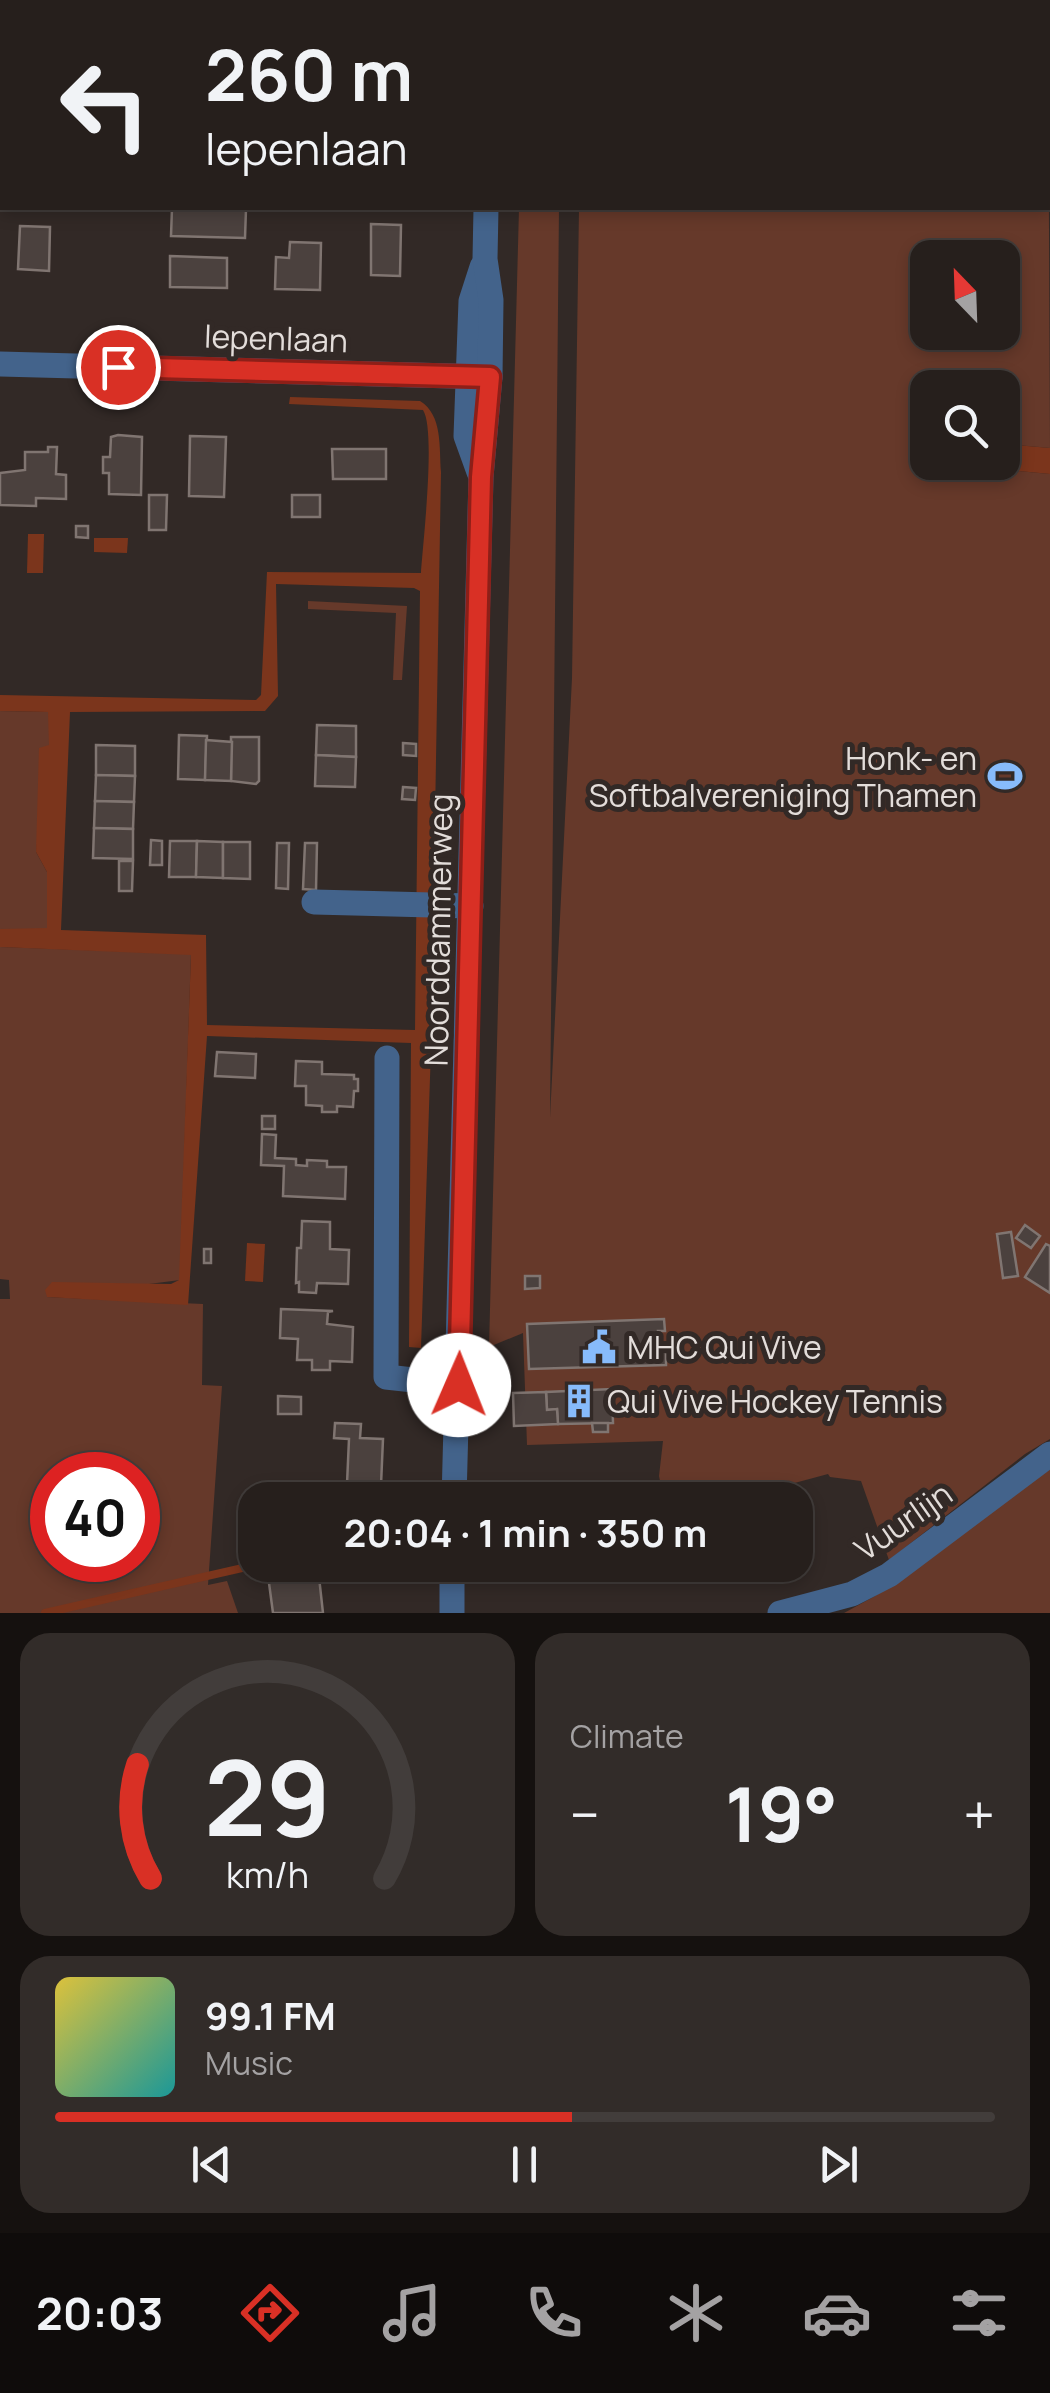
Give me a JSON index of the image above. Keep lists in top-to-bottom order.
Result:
{
  "streets": {
    "street": ["Iepenlaan", "Noorddammerweg", "Vuurlijn"]
  },
  "crossings": [
    ["Iepenlaan", "Noorddammerweg"]
  ],
  "places": {
    "sports": ["Honk- en Softbalvereniging Thamen"],
    "public building": ["MHC Qui Vive"],
    "building": ["Qui Vive Hockey Tennis"]
  },
  "north": "top left",
  "page": {
    "turn": ["260 m", "Iepenlaan"],
    "limit": "40",
    "trip": "20:04 · 1 min · 350 m",
    "tile": "Climate",
    "heat": ["−", "19°", "+"],
    "song": ["99.1 FM", "Music"],
    "tabs": "20:03",
    "gauge": ["29", "km/h"]
  }
}
